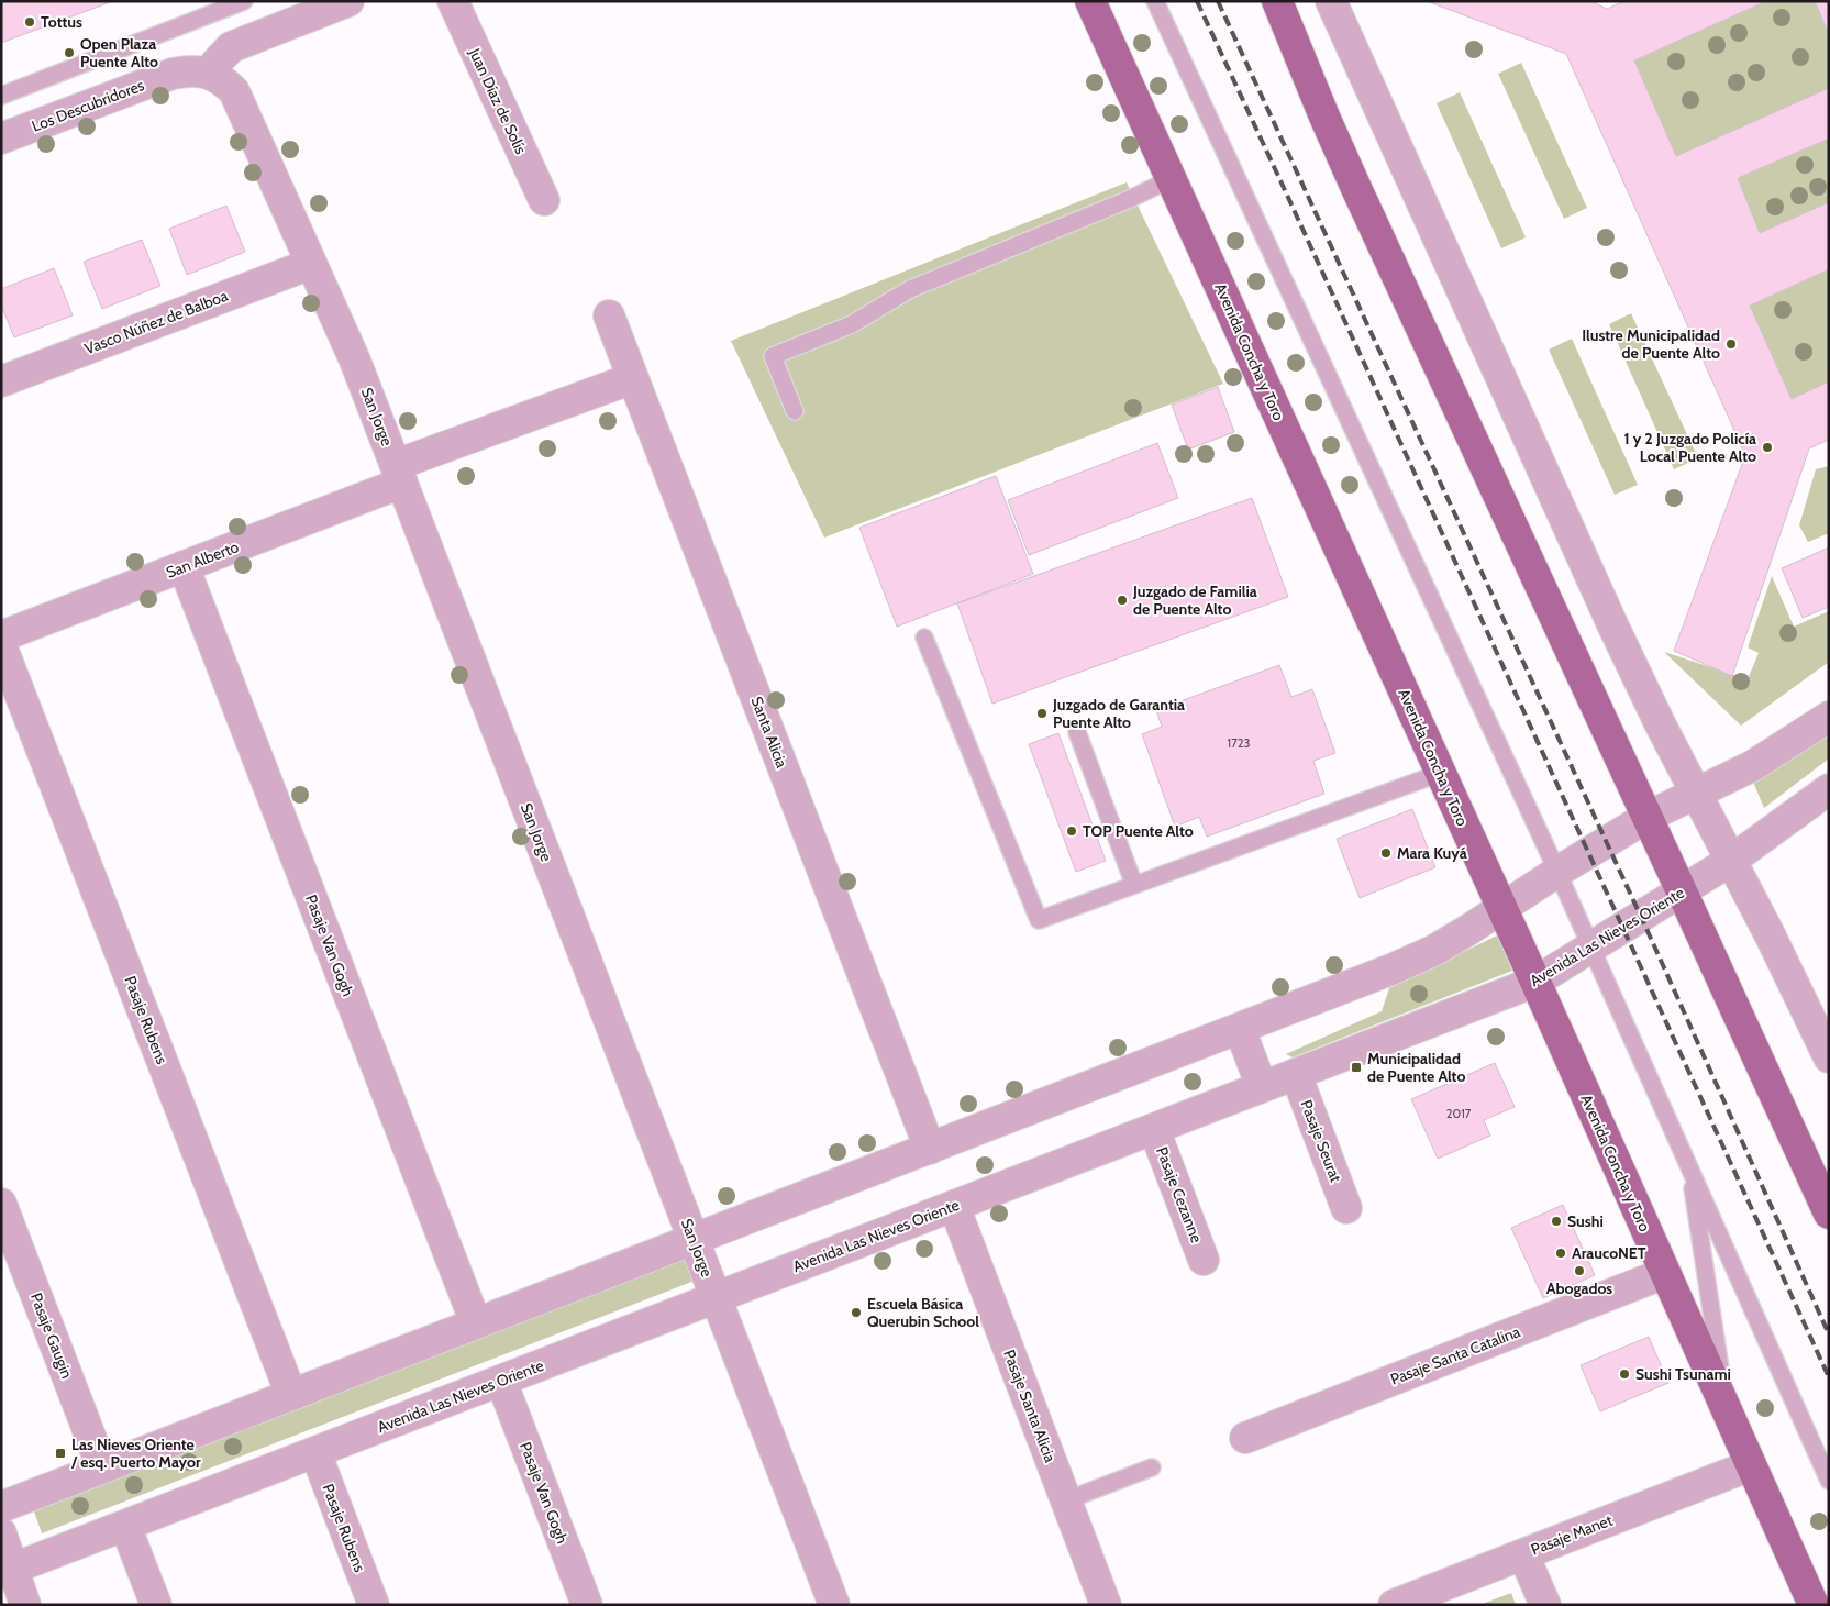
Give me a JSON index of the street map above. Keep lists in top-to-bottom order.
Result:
{
  "streets": {
    "main road": ["Avenida Concha y Toro"],
    "street": [
      "Juan Díaz de Solís",
      "Los Descubridores",
      "Vasco Núñez de Balboa",
      "San Jorge",
      "San Alberto",
      "Santa Alicia",
      "Avenida Las Nieves Oriente",
      "Pasaje Van Gogh",
      "Pasaje Rubens",
      "Pasaje Seurat",
      "Pasaje Cezanne",
      "Pasaje Gaugin",
      "Pasaje Santa Catalina",
      "Pasaje Santa Alicia",
      "Pasaje Manet"
    ]
  },
  "crossings": [
    ["Los Descubridores", "San Jorge"],
    ["Vasco Núñez de Balboa", "San Jorge"],
    ["Avenida Concha y Toro", "Avenida Las Nieves Oriente"],
    ["Avenida Concha y Toro", "Pasaje Santa Catalina"],
    ["Avenida Concha y Toro", "Pasaje Manet"],
    ["San Jorge", "San Alberto"],
    ["San Jorge", "Avenida Las Nieves Oriente"],
    ["San Alberto", "Santa Alicia"],
    ["San Alberto", "Pasaje Van Gogh"],
    ["Avenida Las Nieves Oriente", "Pasaje Van Gogh"],
    ["Avenida Las Nieves Oriente", "Pasaje Rubens"],
    ["Avenida Las Nieves Oriente", "Pasaje Seurat"],
    ["Avenida Las Nieves Oriente", "Pasaje Cezanne"],
    ["Avenida Las Nieves Oriente", "Pasaje Santa Alicia"]
  ],
  "places": {
    "other": [
      "Tottus",
      "Open Plaza Puente Alto",
      "Ilustre Municipalidad de Puente Alto",
      "1 y 2 Juzgado Policía Local Puente Alto",
      "Juzgado de Familia de Puente Alto",
      "Juzgado de Garantia Puente Alto",
      "TOP Puente Alto",
      "Mara Kuyá",
      "Sushi",
      "AraucoNET",
      "Abogados",
      "Escuela Básica Querubin School",
      "Sushi Tsunami"
    ],
    "transit": ["Municipalidad de Puente Alto", "Las Nieves Oriente / esq. Puerto Mayor"]
  },
  "house_numbers": ["1723", "2017"]
}
